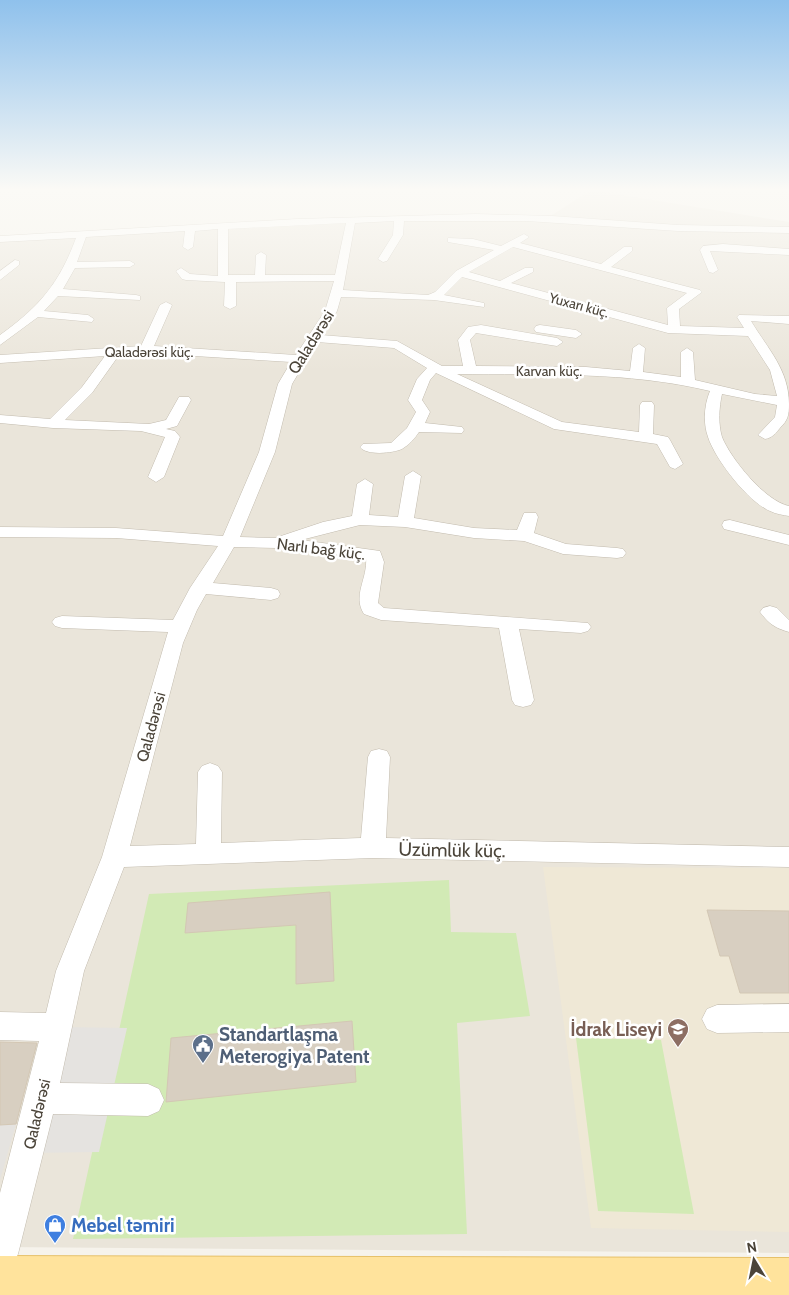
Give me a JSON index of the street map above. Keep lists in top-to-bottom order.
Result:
{
  "streets": {
    "street": [
      "Yuxarı küç.",
      "Qaladərəsi",
      "Qaladərəsi küç.",
      "Karvan küç.",
      "Narlı bağ küç.",
      "Üzümlük küç."
    ]
  },
  "crossings": [
    ["Qaladərəsi", "Qaladərəsi küç."],
    ["Qaladərəsi", "Narlı bağ küç."],
    ["Qaladərəsi", "Üzümlük küç."]
  ],
  "places": {
    "school or university": ["İdrak Liseyi"],
    "public building": ["Standartlaşma Meterogiya Patent"],
    "shop": ["Mebel təmiri"]
  },
  "north": "top"
}
